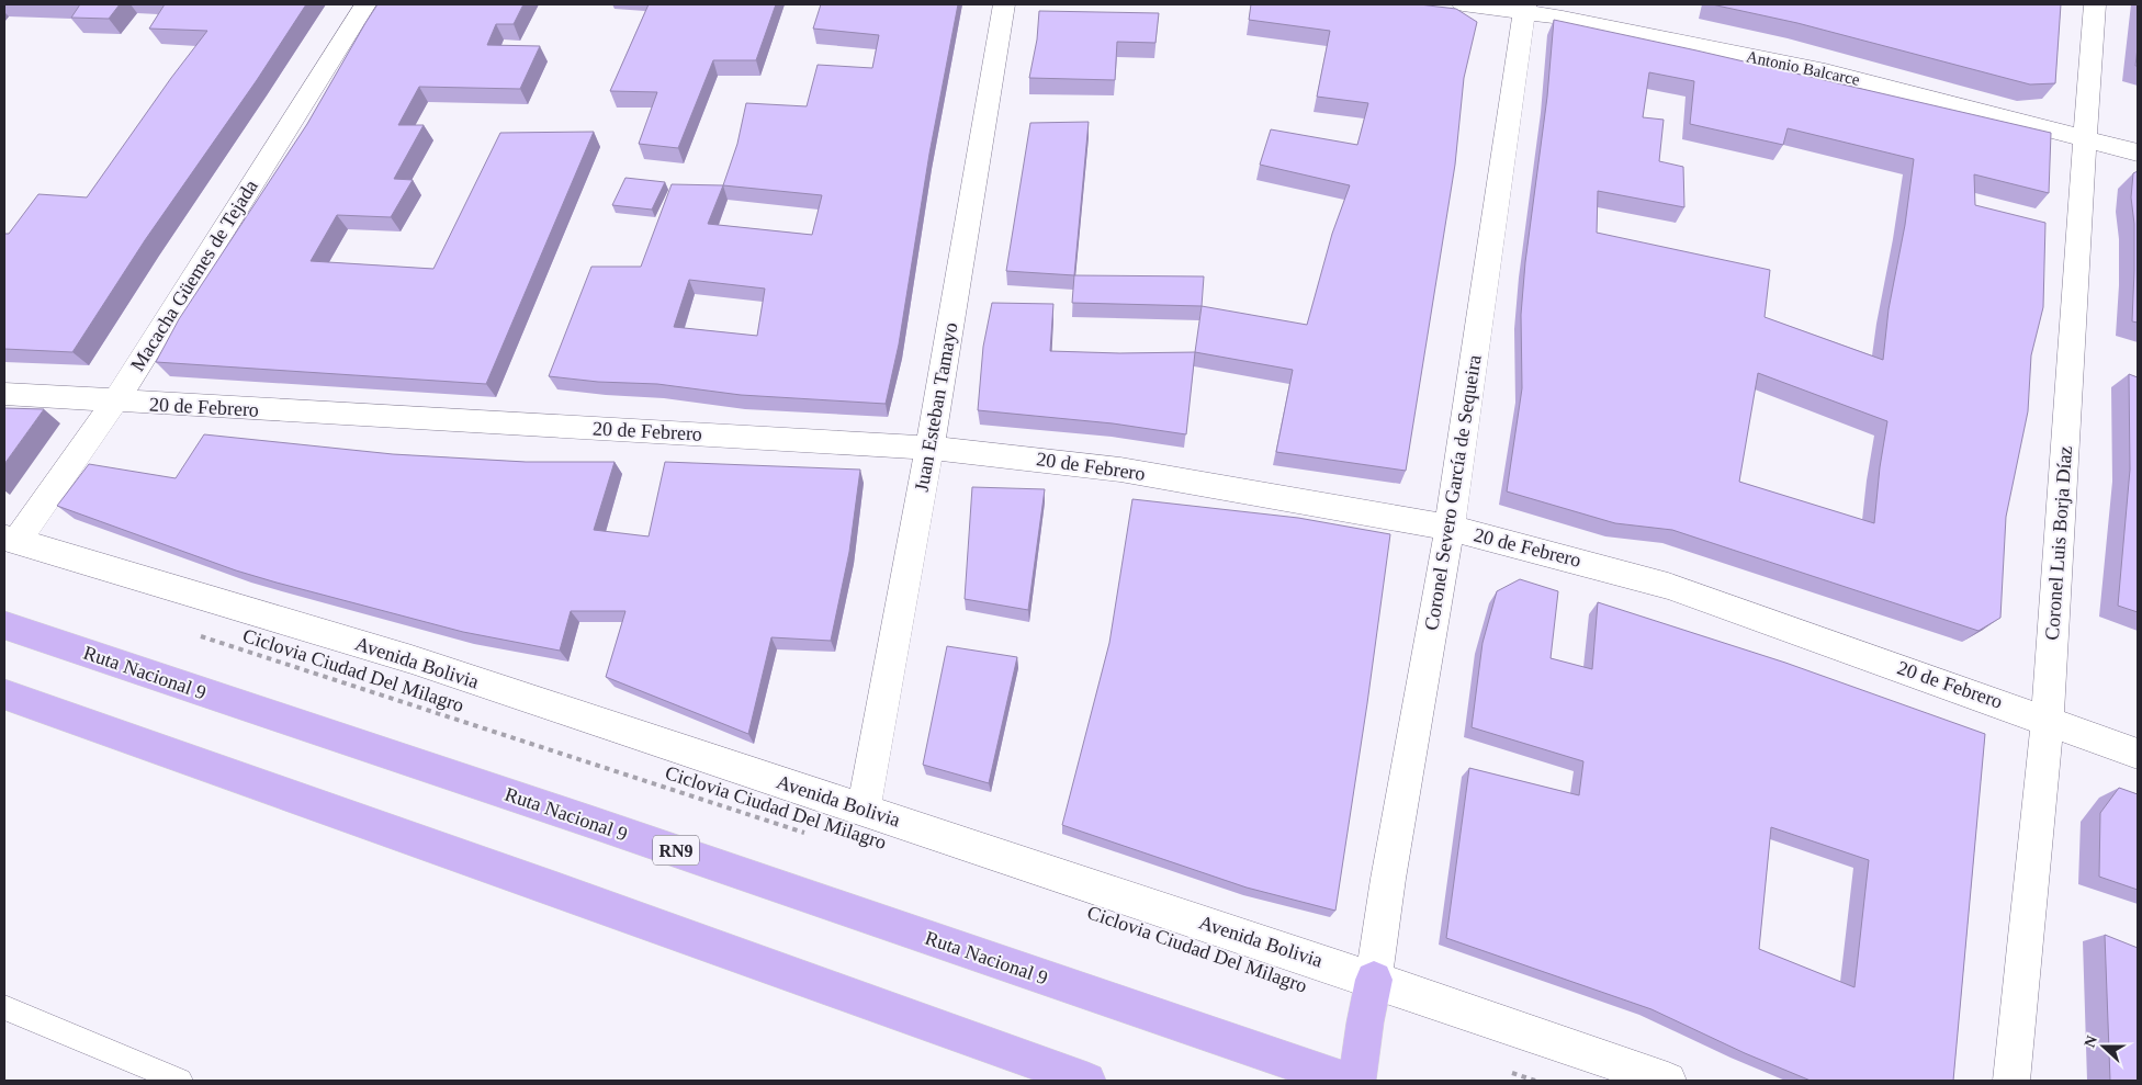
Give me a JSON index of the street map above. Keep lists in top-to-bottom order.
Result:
{
  "streets": {
    "main road": ["Ruta Nacional 9", "RN9"],
    "street": [
      "Antonio Balcarce",
      "Macacha Güemes de Tejada",
      "20 de Febrero",
      "Juan Esteban Tamayo",
      "Coronel Severo García de Sequeira",
      "Coronel Luis Borja Díaz",
      "Avenida Bolivia"
    ],
    "path": ["Ciclovia Ciudad Del Milagro"]
  },
  "crossings": [
    ["Antonio Balcarce", "Coronel Severo García de Sequeira"],
    ["Antonio Balcarce", "Coronel Luis Borja Díaz"],
    ["Macacha Güemes de Tejada", "20 de Febrero"],
    ["Macacha Güemes de Tejada", "Avenida Bolivia"],
    ["20 de Febrero", "Juan Esteban Tamayo"],
    ["20 de Febrero", "Coronel Severo García de Sequeira"],
    ["20 de Febrero", "Coronel Luis Borja Díaz"],
    ["Juan Esteban Tamayo", "Avenida Bolivia"],
    ["Coronel Severo García de Sequeira", "Avenida Bolivia"]
  ],
  "north": "left"
}
